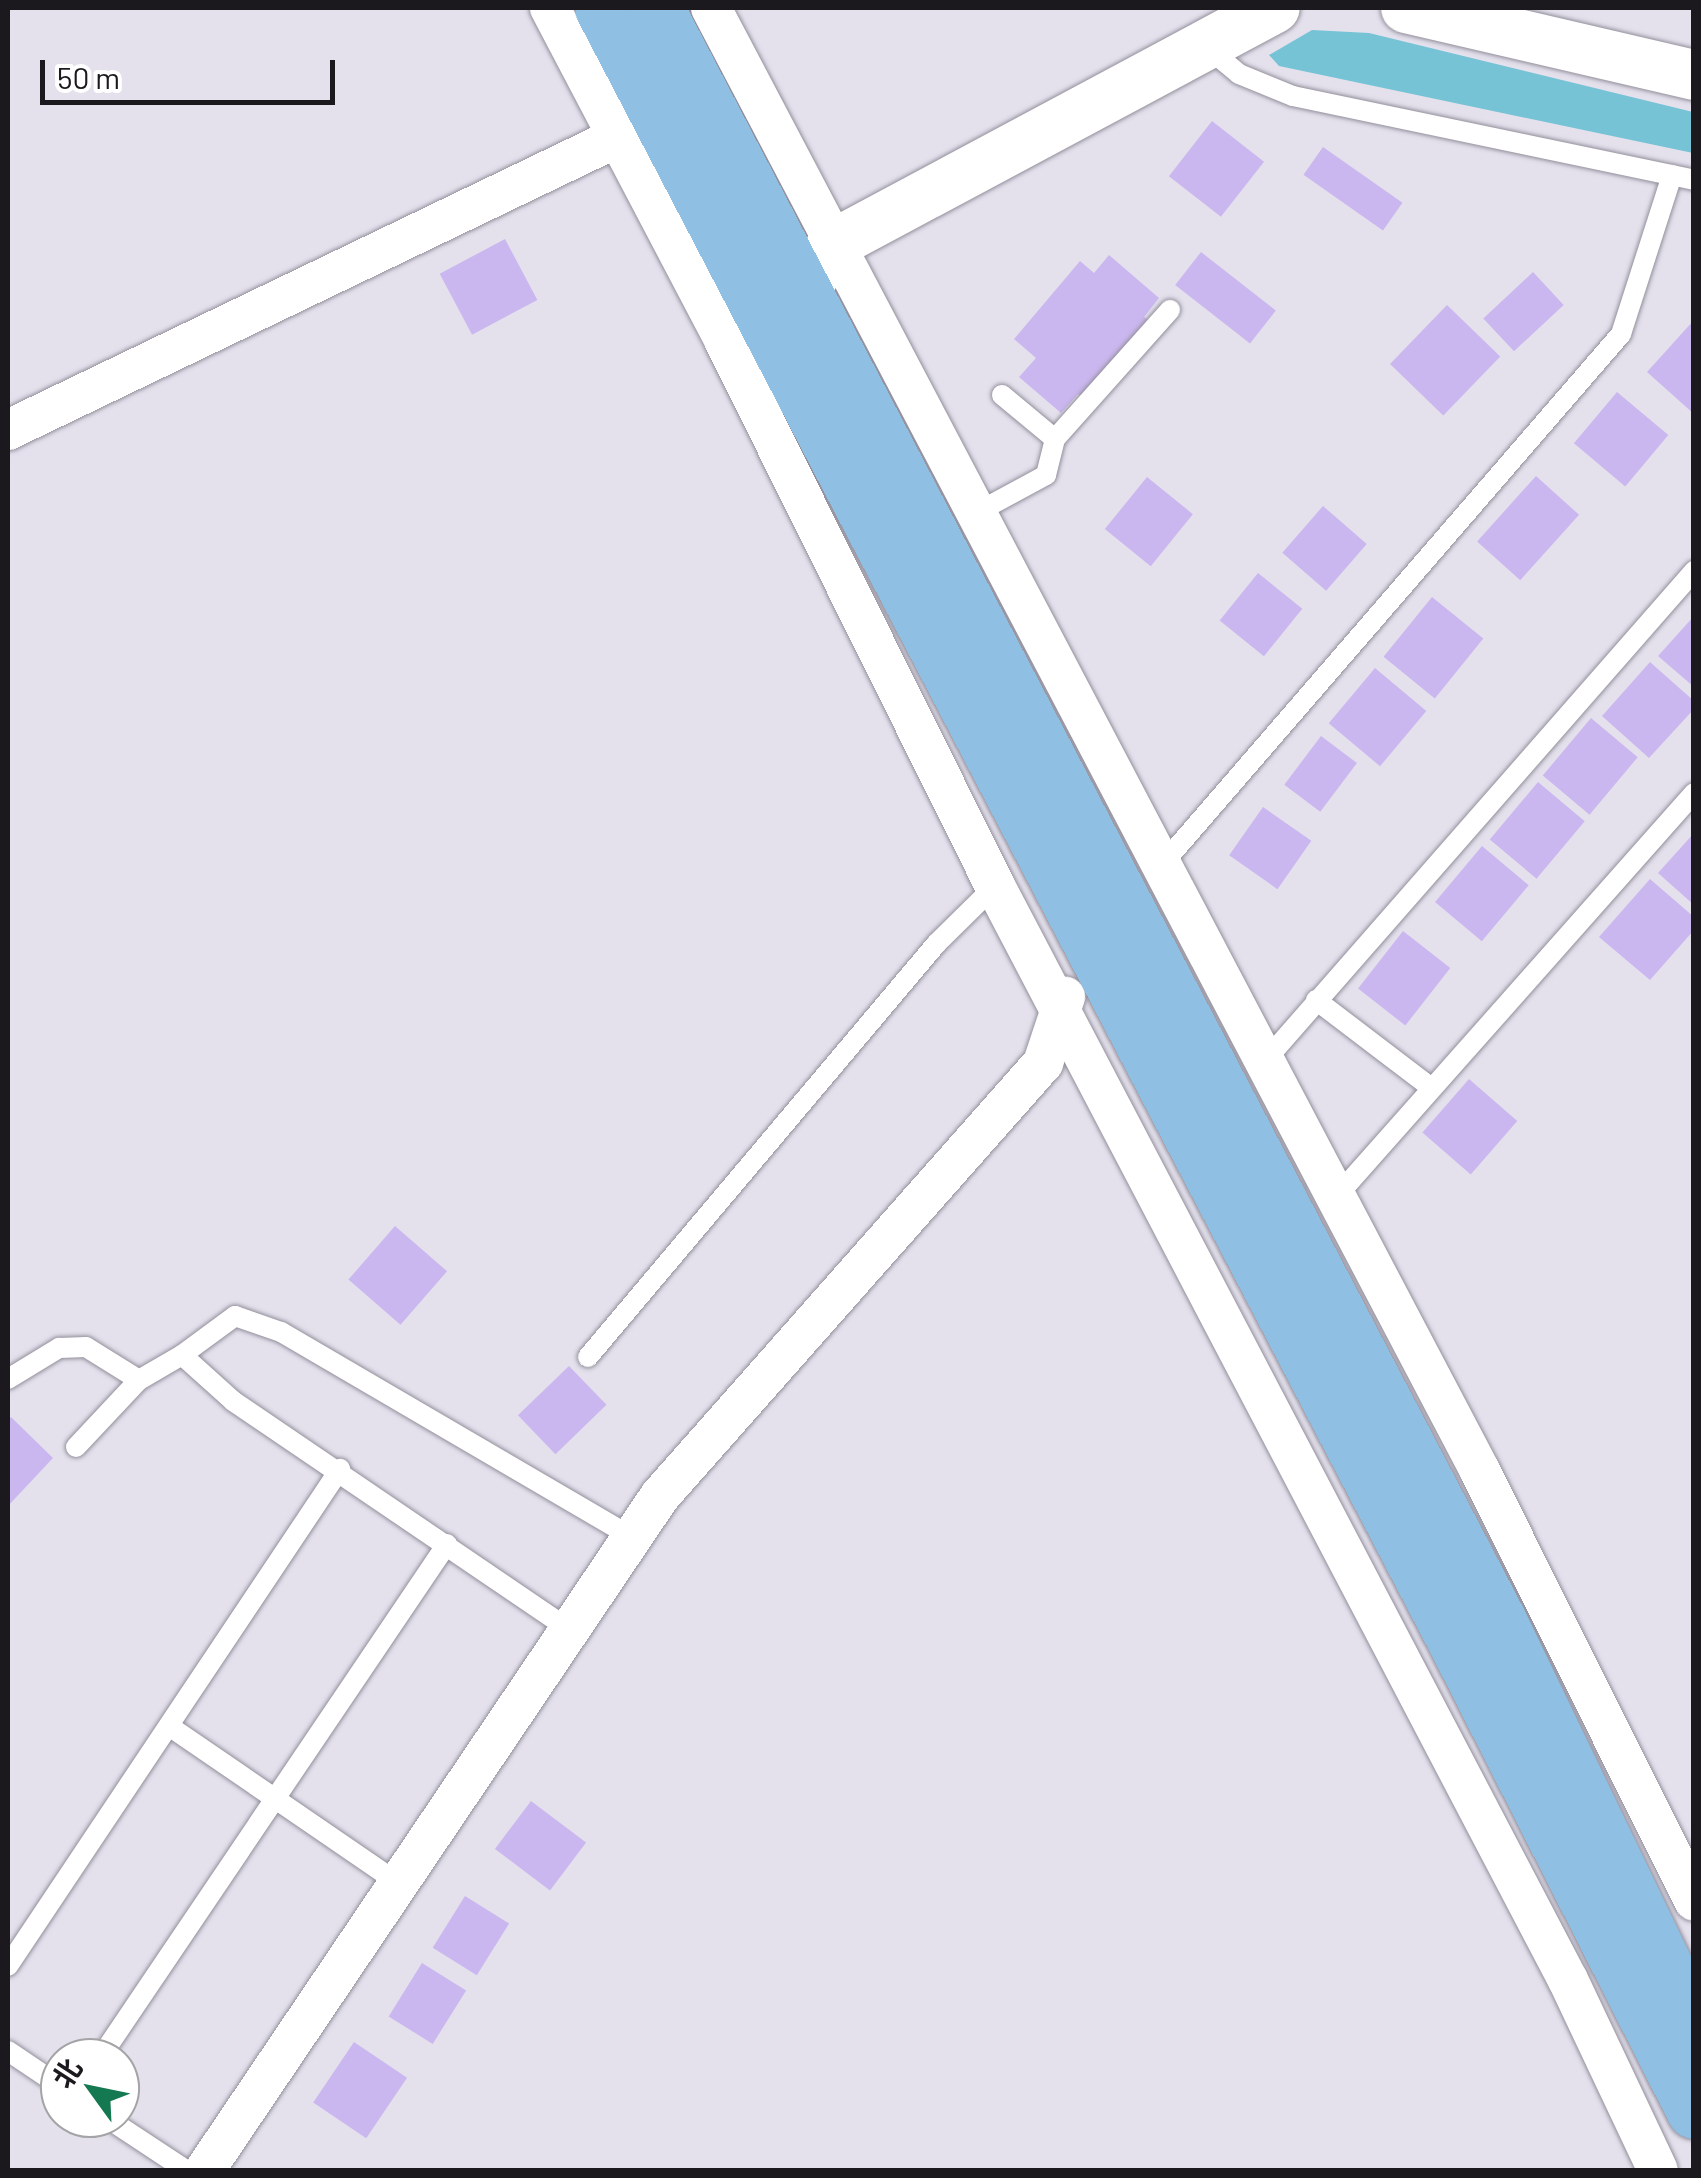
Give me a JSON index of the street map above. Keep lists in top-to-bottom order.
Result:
{
  "scale_bar": "50 m",
  "north": "top left"
}
